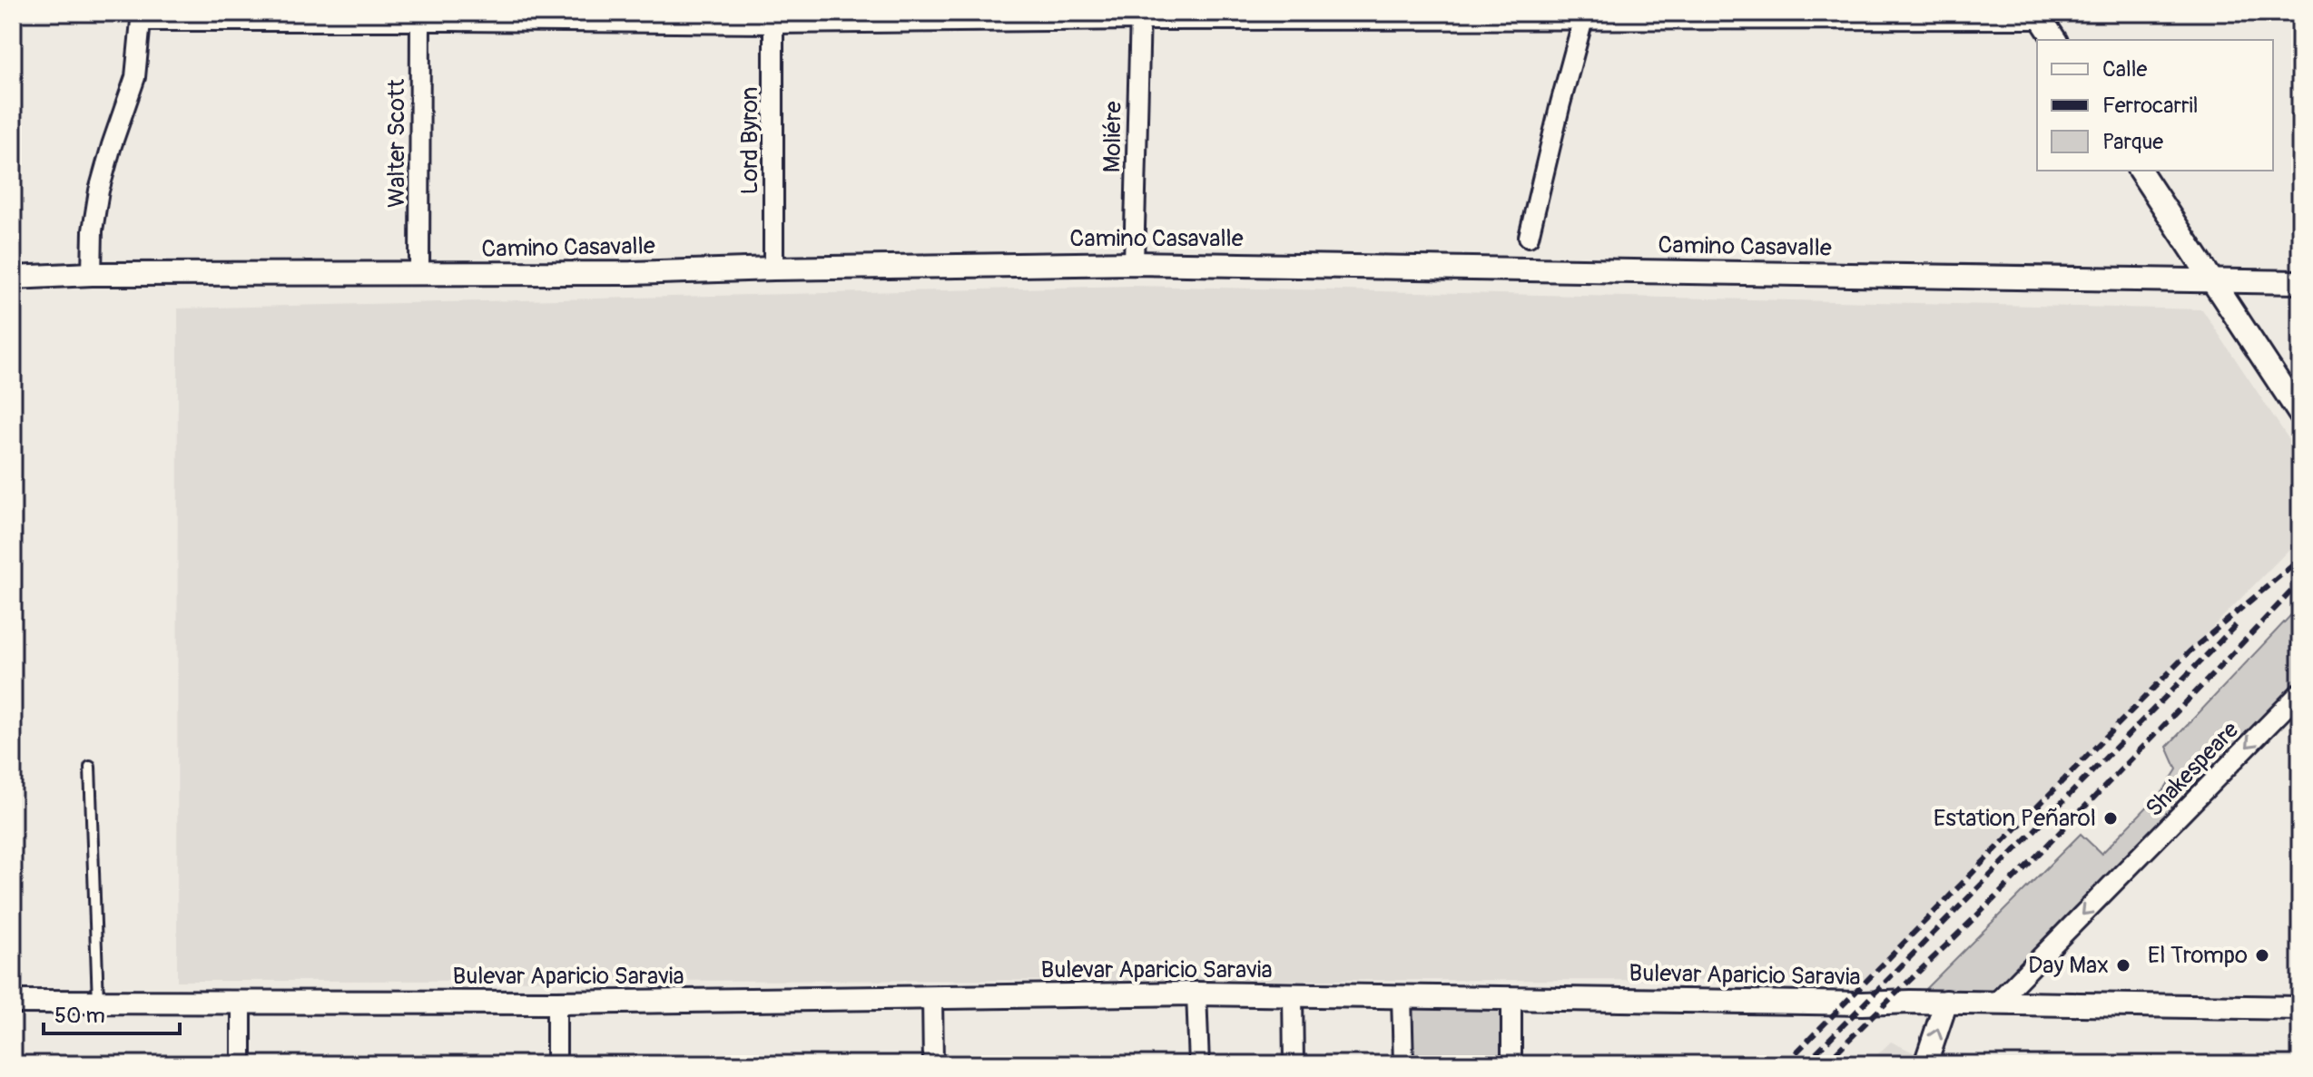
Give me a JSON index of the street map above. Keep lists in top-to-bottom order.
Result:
{
  "streets": {
    "street": [
      "Moliére",
      "Lord Byron",
      "Walter Scott",
      "Camino Casavalle",
      "Shakespeare",
      "Bulevar Aparicio Saravia"
    ]
  },
  "crossings": [
    ["Moliére", "Camino Casavalle"],
    ["Lord Byron", "Camino Casavalle"],
    ["Walter Scott", "Camino Casavalle"],
    ["Shakespeare", "Bulevar Aparicio Saravia"]
  ],
  "one_way": ["Shakespeare"],
  "places": ["Estation Peñarol", "El Trompo", "Day Max"],
  "legend": ["Calle", "Ferrocarril", "Parque"],
  "scale_bar": "50 m"
}
